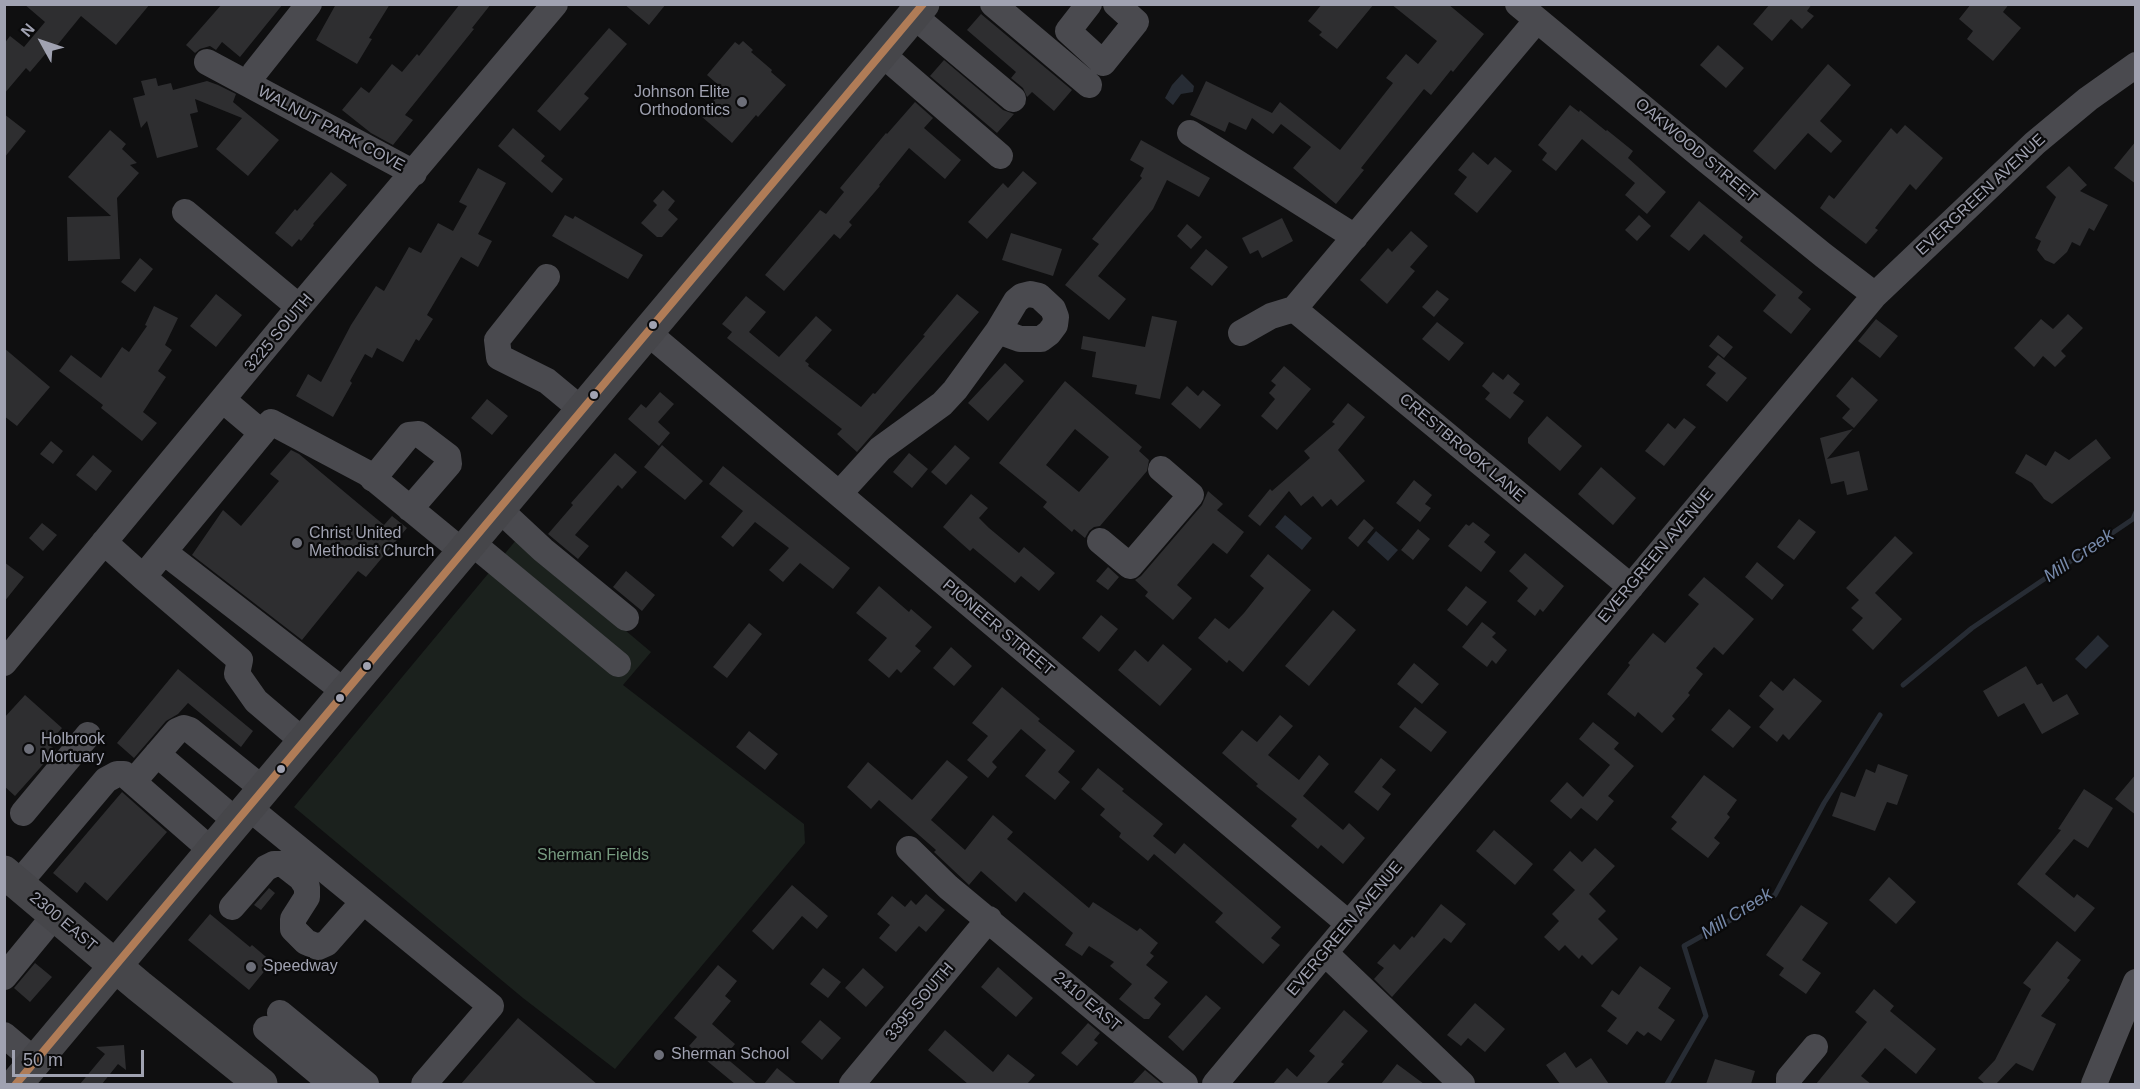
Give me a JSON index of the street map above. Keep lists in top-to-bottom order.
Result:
{
  "streets": {
    "main road": ["2300 EAST"],
    "street": [
      "WALNUT PARK COVE",
      "OAKWOOD STREET",
      "EVERGREEN AVENUE",
      "3225 SOUTH",
      "CRESTBROOK LANE",
      "PIONEER STREET",
      "3395 SOUTH",
      "2410 EAST"
    ]
  },
  "crossings": [
    ["WALNUT PARK COVE", "3225 SOUTH"],
    ["OAKWOOD STREET", "EVERGREEN AVENUE"],
    ["EVERGREEN AVENUE", "CRESTBROOK LANE"],
    ["EVERGREEN AVENUE", "PIONEER STREET"],
    ["3395 SOUTH", "2410 EAST"]
  ],
  "water": ["Mill Creek"],
  "parks": ["Sherman Fields"],
  "places": [
    "Johnson Elite Orthodontics",
    "Christ United Methodist Church",
    "Holbrook Mortuary",
    "Speedway",
    "Sherman School"
  ],
  "scale_bar": "50 m",
  "north": "top left"
}
